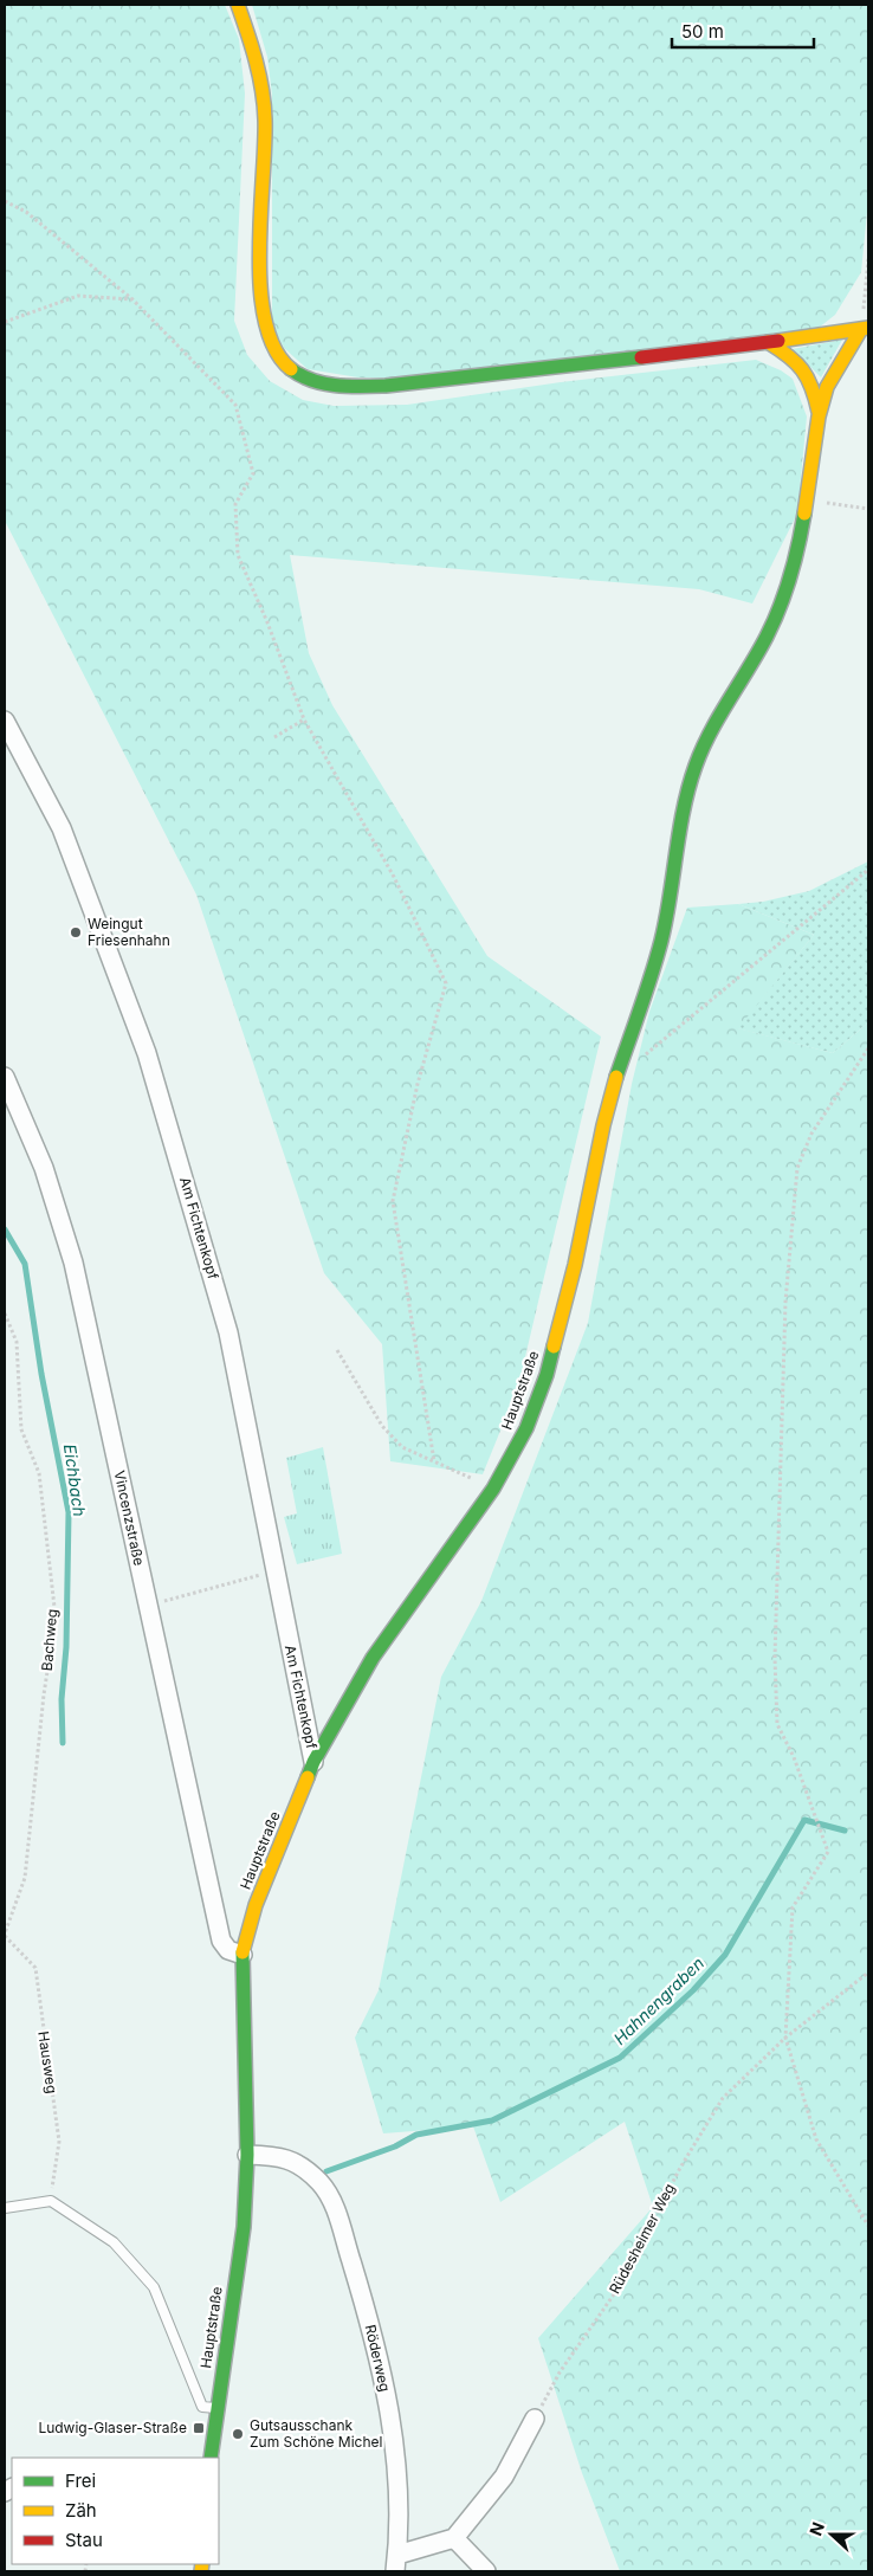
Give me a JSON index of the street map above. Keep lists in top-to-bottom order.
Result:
{
  "streets": {
    "street": [
      "Am Fichtenkopf",
      "Hauptstraße",
      "Vincenzstraße",
      "Röderweg"
    ],
    "path": ["Bachweg", "Hausweg", "Rüdesheimer Weg"]
  },
  "crossings": [
    ["Am Fichtenkopf", "Hauptstraße"],
    ["Hauptstraße", "Vincenzstraße"],
    ["Hauptstraße", "Röderweg"],
    ["Bachweg", "Hausweg"]
  ],
  "water": ["Eichbach", "Hahnengraben"],
  "places": {
    "other": ["Weingut Friesenhahn", "Gutsausschank Zum Schöne Michel"],
    "transit": ["Ludwig-Glaser-Straße"]
  },
  "legend": ["Frei", "Zäh", "Stau"],
  "scale_bar": "50 m",
  "north": "left"
}
